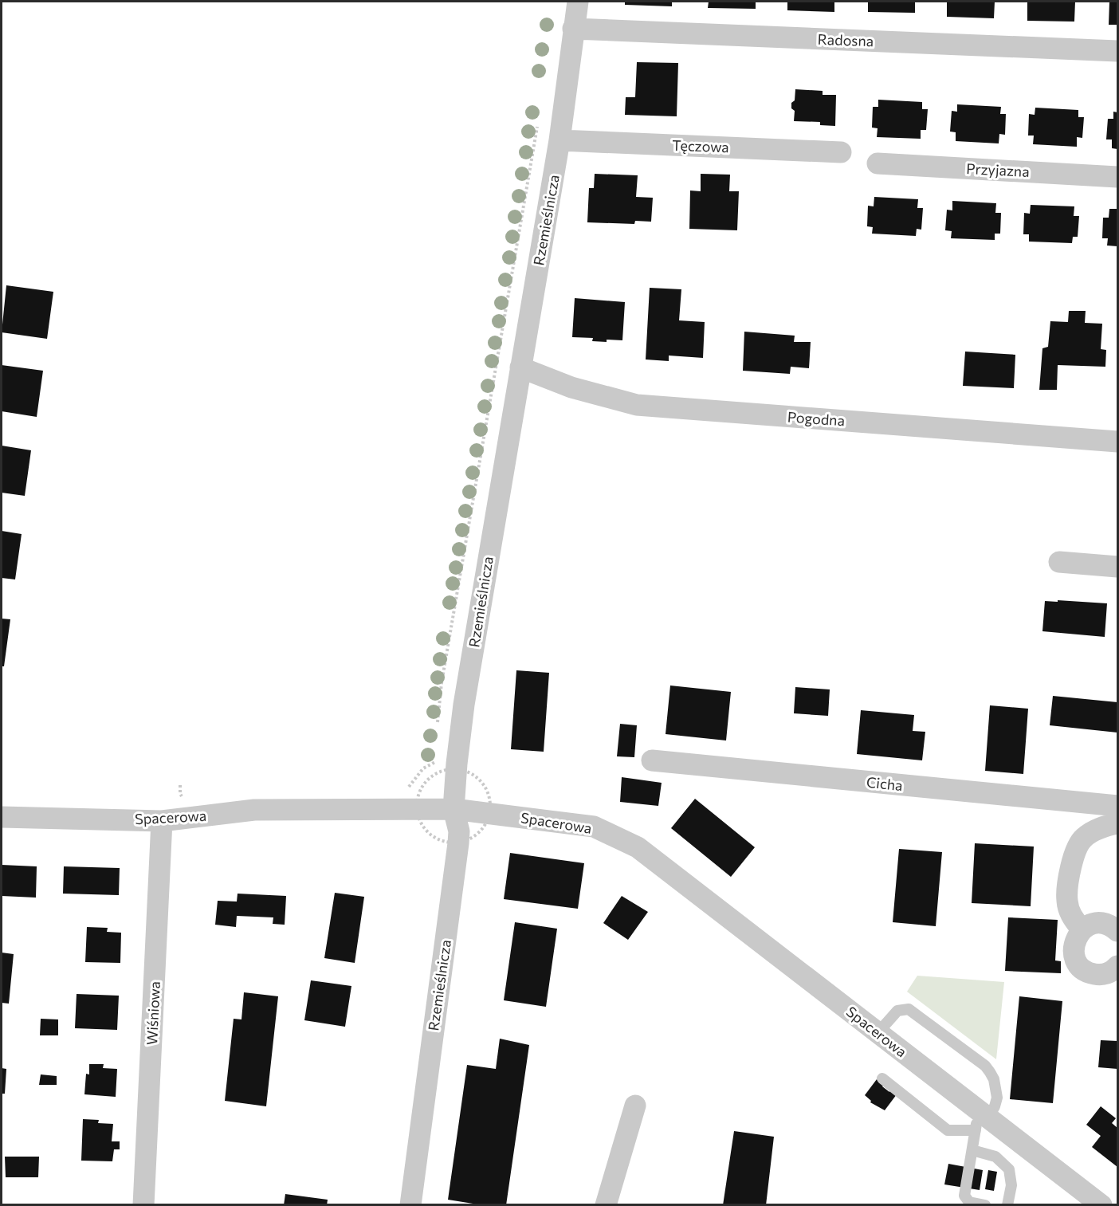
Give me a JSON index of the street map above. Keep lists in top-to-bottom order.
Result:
{
  "streets": {
    "street": [
      "Radosna",
      "Tęczowa",
      "Przyjazna",
      "Rzemieślnicza",
      "Pogodna",
      "Cicha",
      "Spacerowa",
      "Wiśniowa"
    ]
  },
  "crossings": [
    ["Radosna", "Rzemieślnicza"],
    ["Tęczowa", "Rzemieślnicza"],
    ["Rzemieślnicza", "Pogodna"],
    ["Rzemieślnicza", "Spacerowa"],
    ["Spacerowa", "Wiśniowa"]
  ]
}
